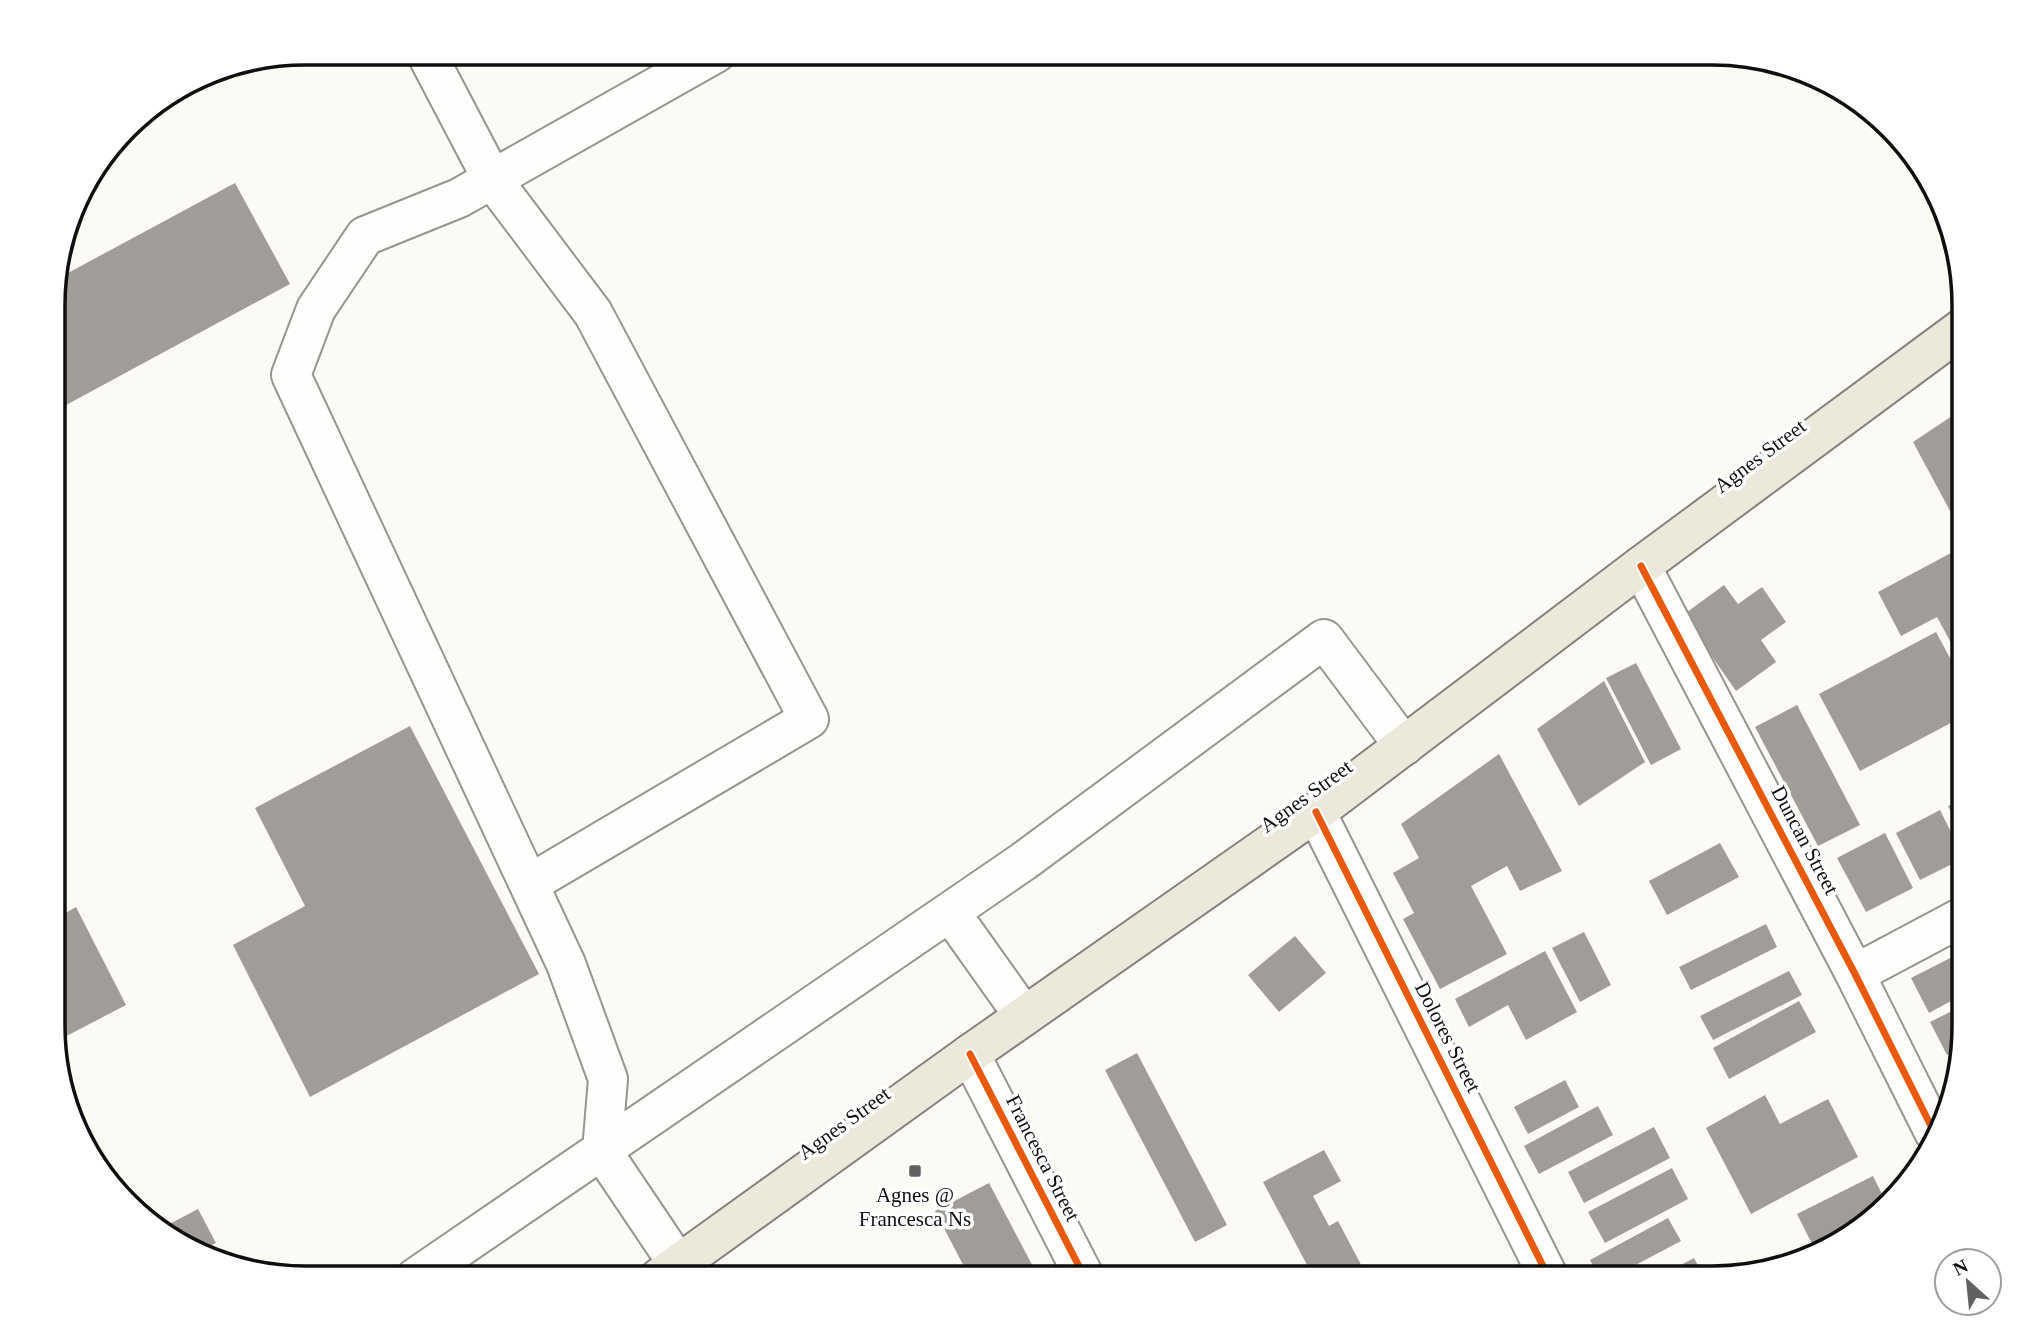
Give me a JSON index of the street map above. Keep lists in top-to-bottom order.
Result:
{
  "streets": {
    "main road": ["Agnes Street"],
    "street": ["Duncan Street", "Dolores Street", "Francesca Street"]
  },
  "crossings": [
    ["Agnes Street", "Duncan Street"],
    ["Agnes Street", "Dolores Street"],
    ["Agnes Street", "Francesca Street"]
  ],
  "places": {
    "transit": ["Agnes @ Francesca Ns"]
  },
  "north": "top left"
}
